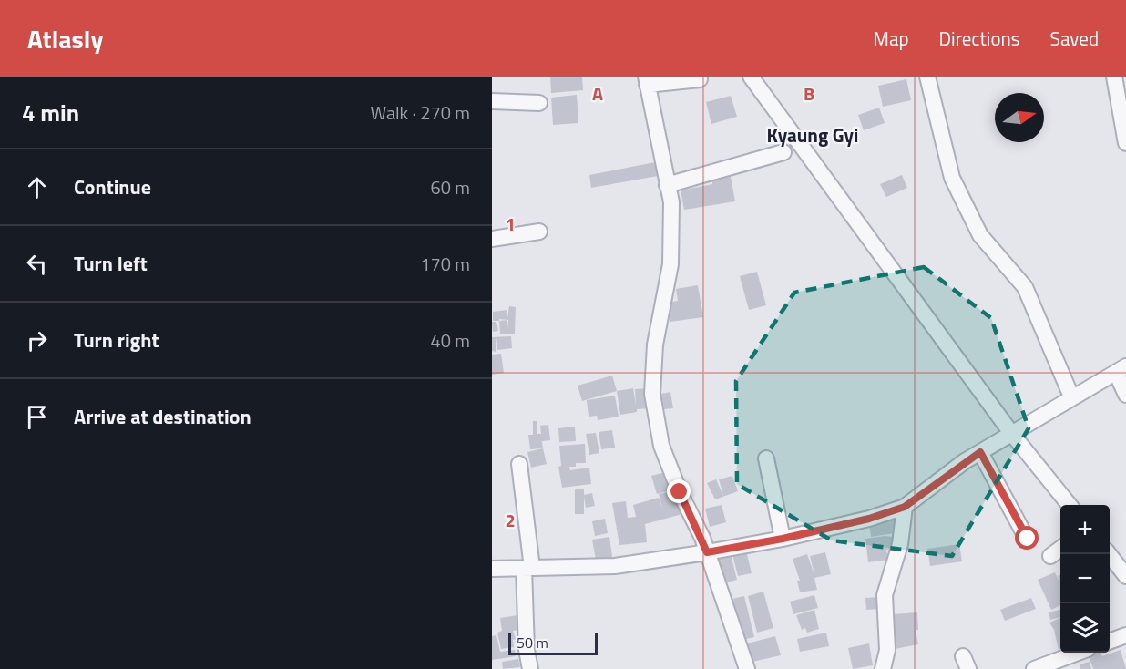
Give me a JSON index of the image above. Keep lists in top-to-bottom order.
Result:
{
  "districts": ["Kyaung Gyi"],
  "scale_bar": "50 m",
  "north": "right",
  "page": {
    "header": "Atlasly",
    "nav": ["Map", "Directions", "Saved"],
    "heading": ["4 min", "Walk · 270 m"],
    "list": [
      ["Continue", "60 m"],
      ["Turn left", "170 m"],
      ["Turn right", "40 m"],
      "Arrive at destination"
    ],
    "map_buttons": ["+", "−"],
    "scale": "50 m"
  },
  "grid": {
    "columns": ["A", "B"],
    "rows": ["1", "2"]
  }
}
